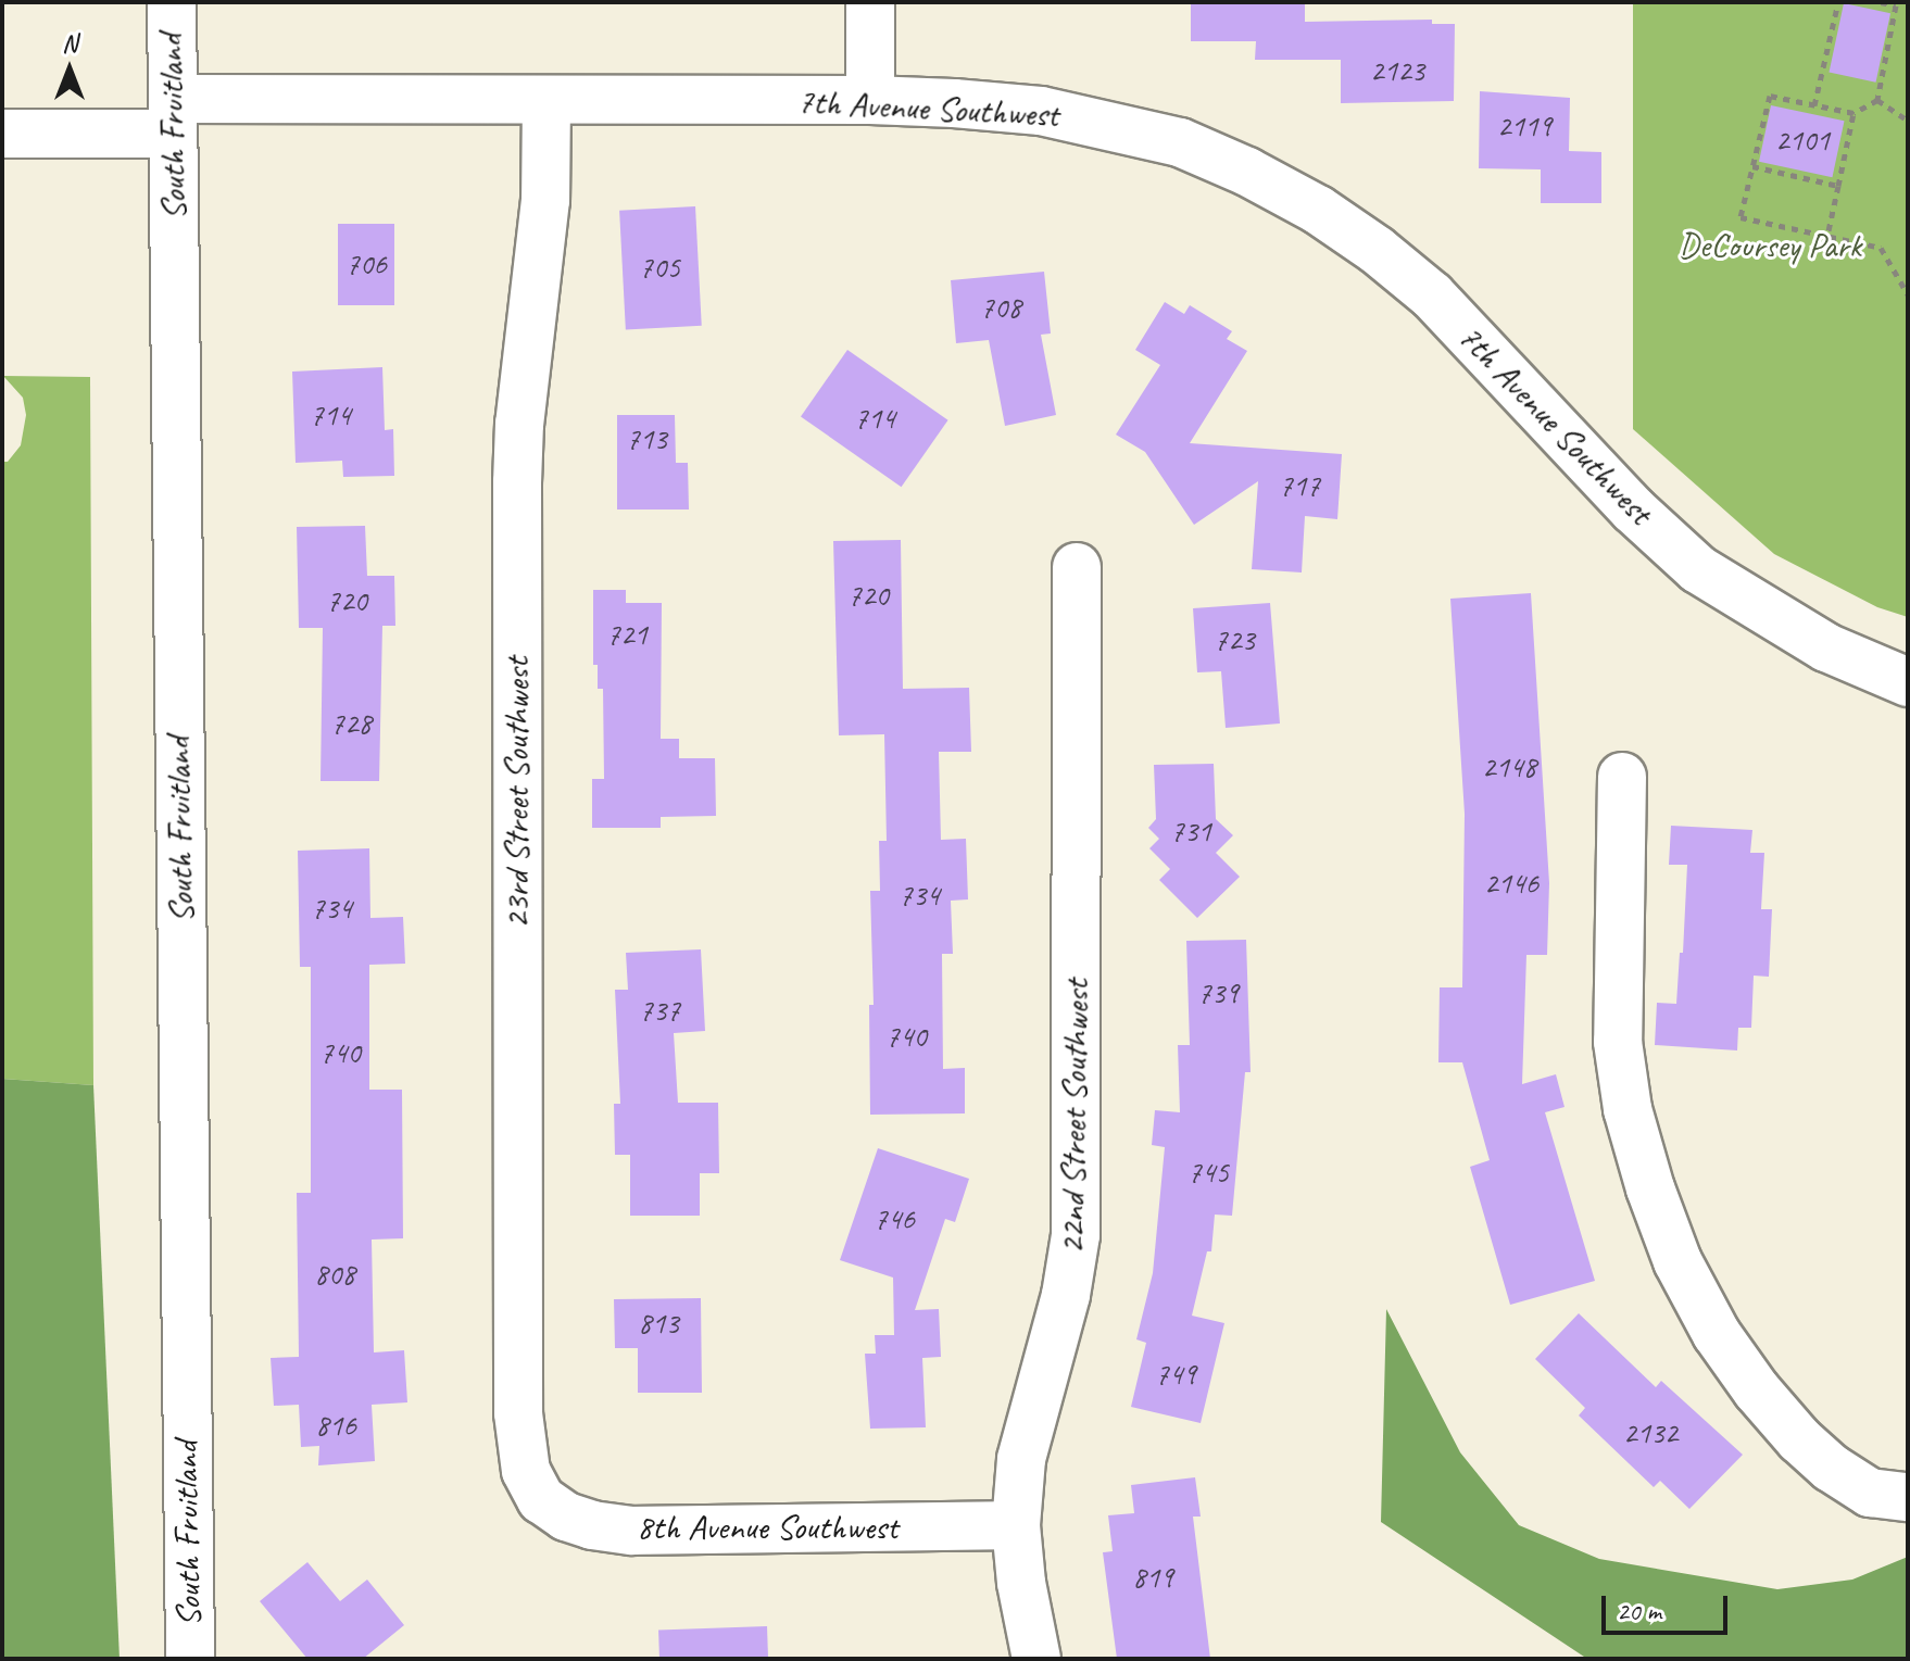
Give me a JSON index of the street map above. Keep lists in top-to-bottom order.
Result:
{
  "streets": {
    "street": [
      "7th Avenue Southwest",
      "South Fruitland",
      "23rd Street Southwest",
      "22nd Street Southwest",
      "8th Avenue Southwest"
    ]
  },
  "crossings": [
    ["7th Avenue Southwest", "South Fruitland"],
    ["7th Avenue Southwest", "23rd Street Southwest"],
    ["23rd Street Southwest", "8th Avenue Southwest"],
    ["22nd Street Southwest", "8th Avenue Southwest"]
  ],
  "parks": ["DeCoursey Park"],
  "house_numbers": [
    "2123",
    "2119",
    "2101",
    "706",
    "705",
    "708",
    "714",
    "714",
    "713",
    "717",
    "720",
    "720",
    "721",
    "723",
    "728",
    "2148",
    "731",
    "2146",
    "734",
    "734",
    "739",
    "737",
    "740",
    "740",
    "745",
    "746",
    "808",
    "813",
    "749",
    "816",
    "2132",
    "819"
  ],
  "scale_bar": "20 m",
  "north": "top"
}
